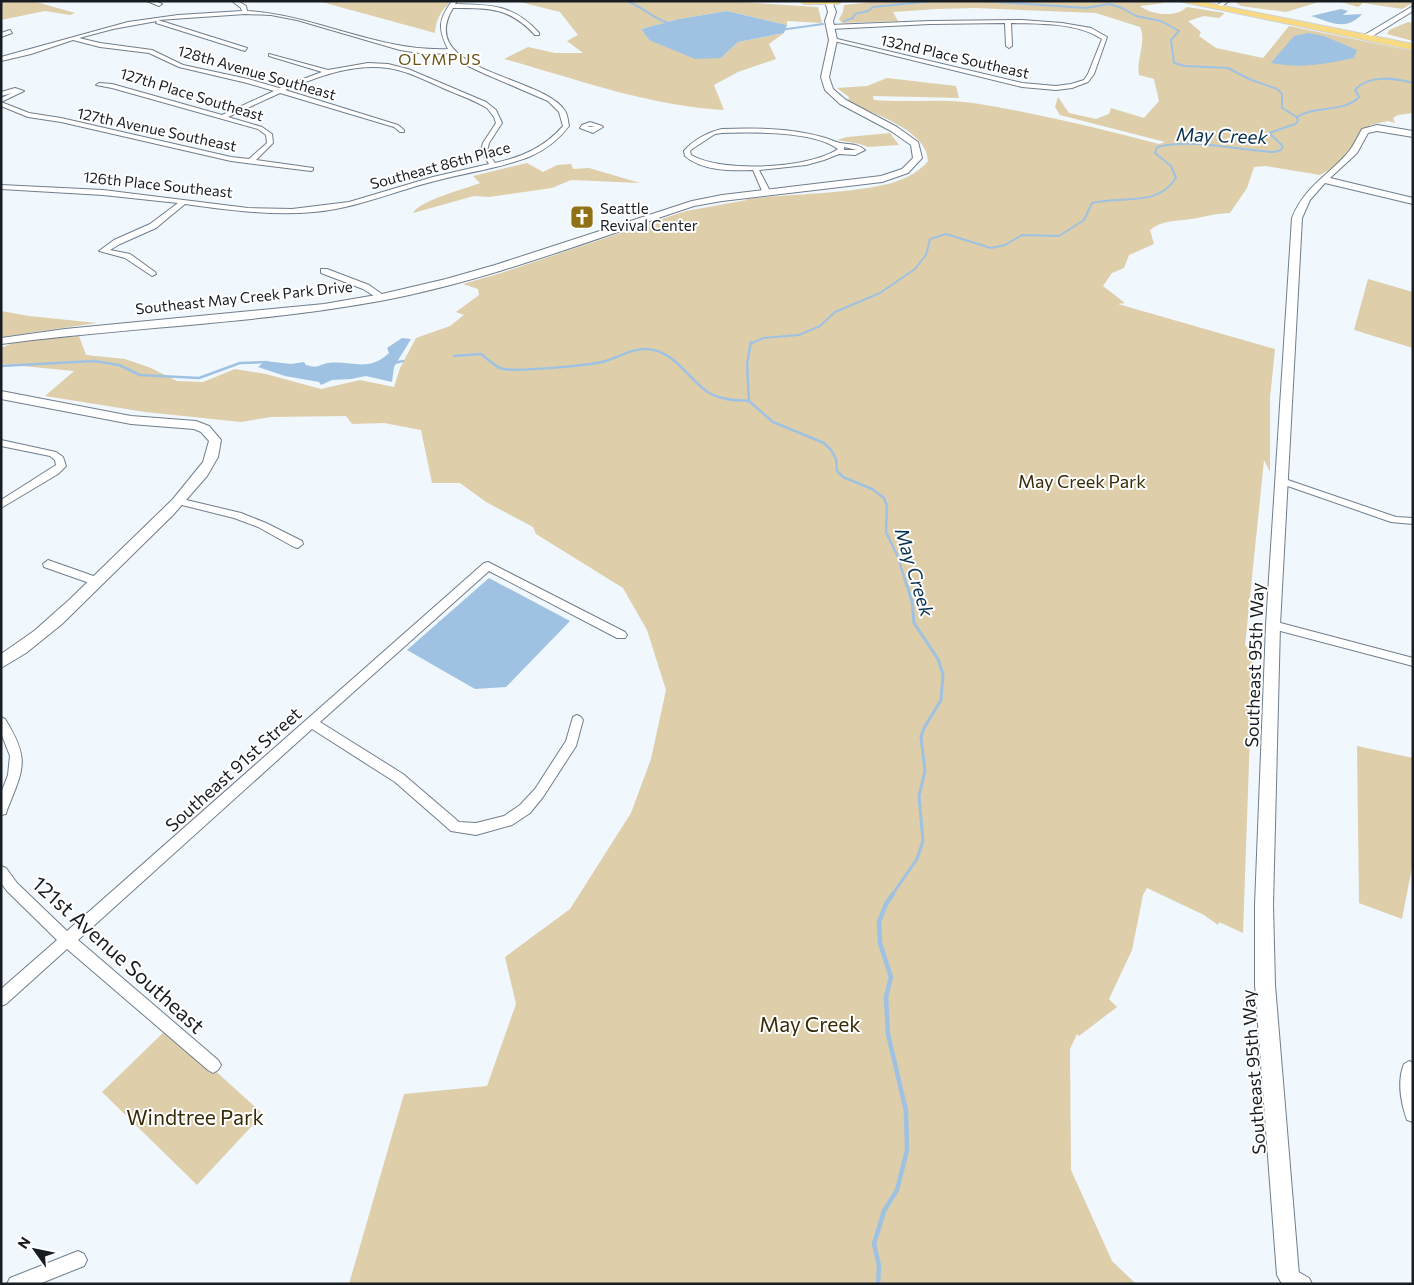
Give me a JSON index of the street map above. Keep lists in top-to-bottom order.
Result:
{
  "streets": {
    "street": [
      "132nd Place Southeast",
      "128th Avenue Southeast",
      "127th Place Southeast",
      "127th Avenue Southeast",
      "Southeast 86th Place",
      "126th Place Southeast",
      "Southeast May Creek Park Drive",
      "Southeast 95th Way",
      "Southeast 91st Street",
      "121st Avenue Southeast"
    ]
  },
  "crossings": [
    ["132nd Place Southeast", "Southeast May Creek Park Drive"],
    ["127th Place Southeast", "127th Avenue Southeast"],
    ["Southeast 86th Place", "126th Place Southeast"],
    ["Southeast 91st Street", "121st Avenue Southeast"]
  ],
  "districts": ["OLYMPUS"],
  "water": ["May Creek"],
  "parks": ["May Creek Park", "May Creek", "Windtree Park"],
  "places": {
    "church": ["Seattle Revival Center"]
  },
  "north": "top left"
}
